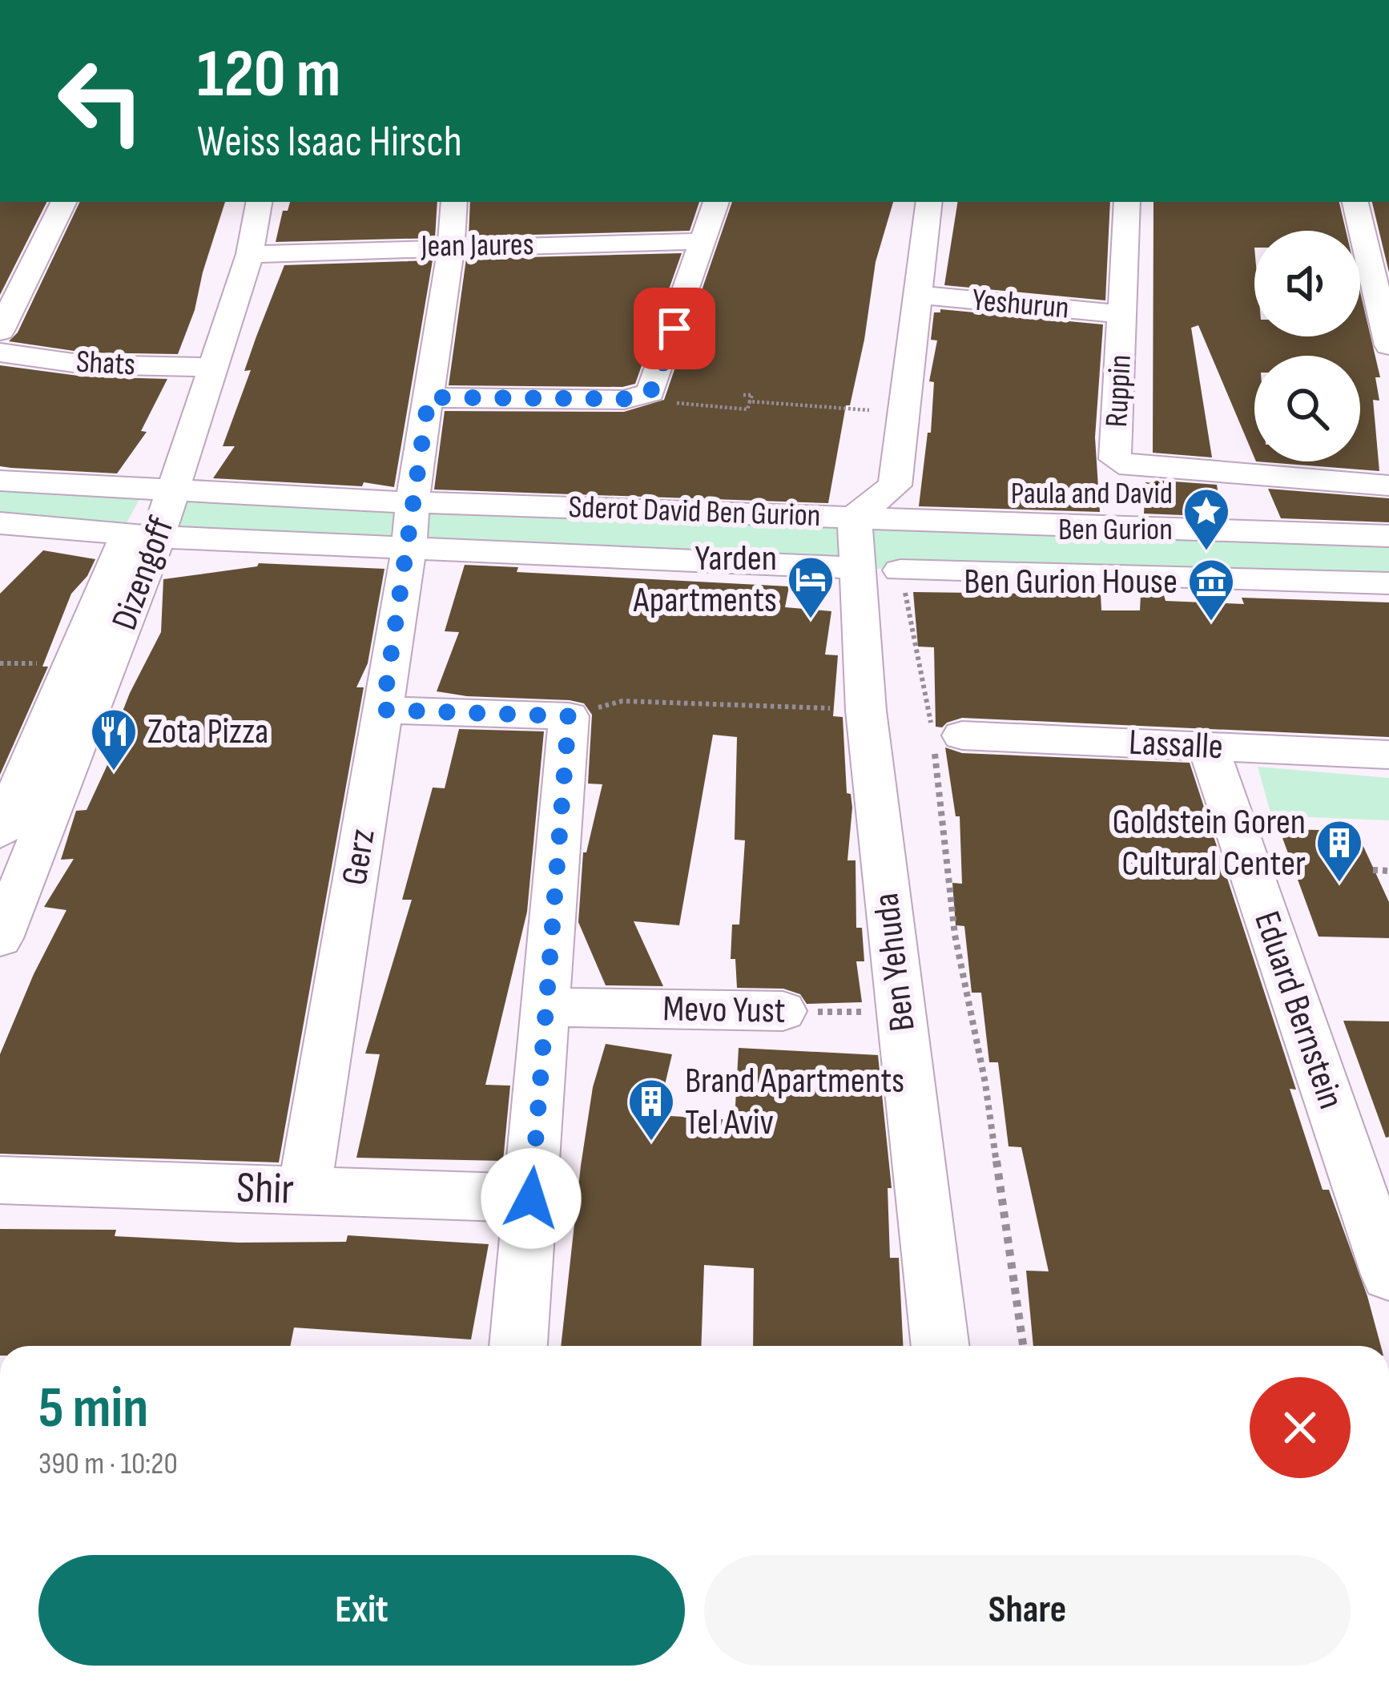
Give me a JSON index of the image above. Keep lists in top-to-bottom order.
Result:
{
  "streets": {
    "street": [
      "Jean Jaures",
      "Yeshurun",
      "Shats",
      "Ruppin",
      "Sderot David Ben Gurion",
      "Dizengoff",
      "Lassalle",
      "Gerz",
      "Ben Yehuda",
      "Mevo Yust",
      "Eduard Bernstein",
      "Shir"
    ]
  },
  "crossings": [
    ["Jean Jaures", "Dizengoff"],
    ["Jean Jaures", "Gerz"],
    ["Yeshurun", "Ruppin"],
    ["Shats", "Dizengoff"],
    ["Sderot David Ben Gurion", "Dizengoff"],
    ["Sderot David Ben Gurion", "Gerz"],
    ["Sderot David Ben Gurion", "Ben Yehuda"],
    ["Lassalle", "Eduard Bernstein"],
    ["Gerz", "Shir"],
    ["Ben Yehuda", "Mevo Yust"]
  ],
  "places": {
    "place": ["Paula and David Ben Gurion"],
    "hotel": ["Yarden Apartments"],
    "museum": ["Ben Gurion House"],
    "restaurant": ["Zota Pizza"],
    "building": ["Goldstein Goren Cultural Center", "Brand Apartments Tel Aviv"]
  },
  "page": {
    "turn": ["120 m", "Weiss Isaac Hirsch"],
    "heading": ["5 min", "390 m · 10:20"],
    "buttons": ["Exit", "Share"]
  }
}
